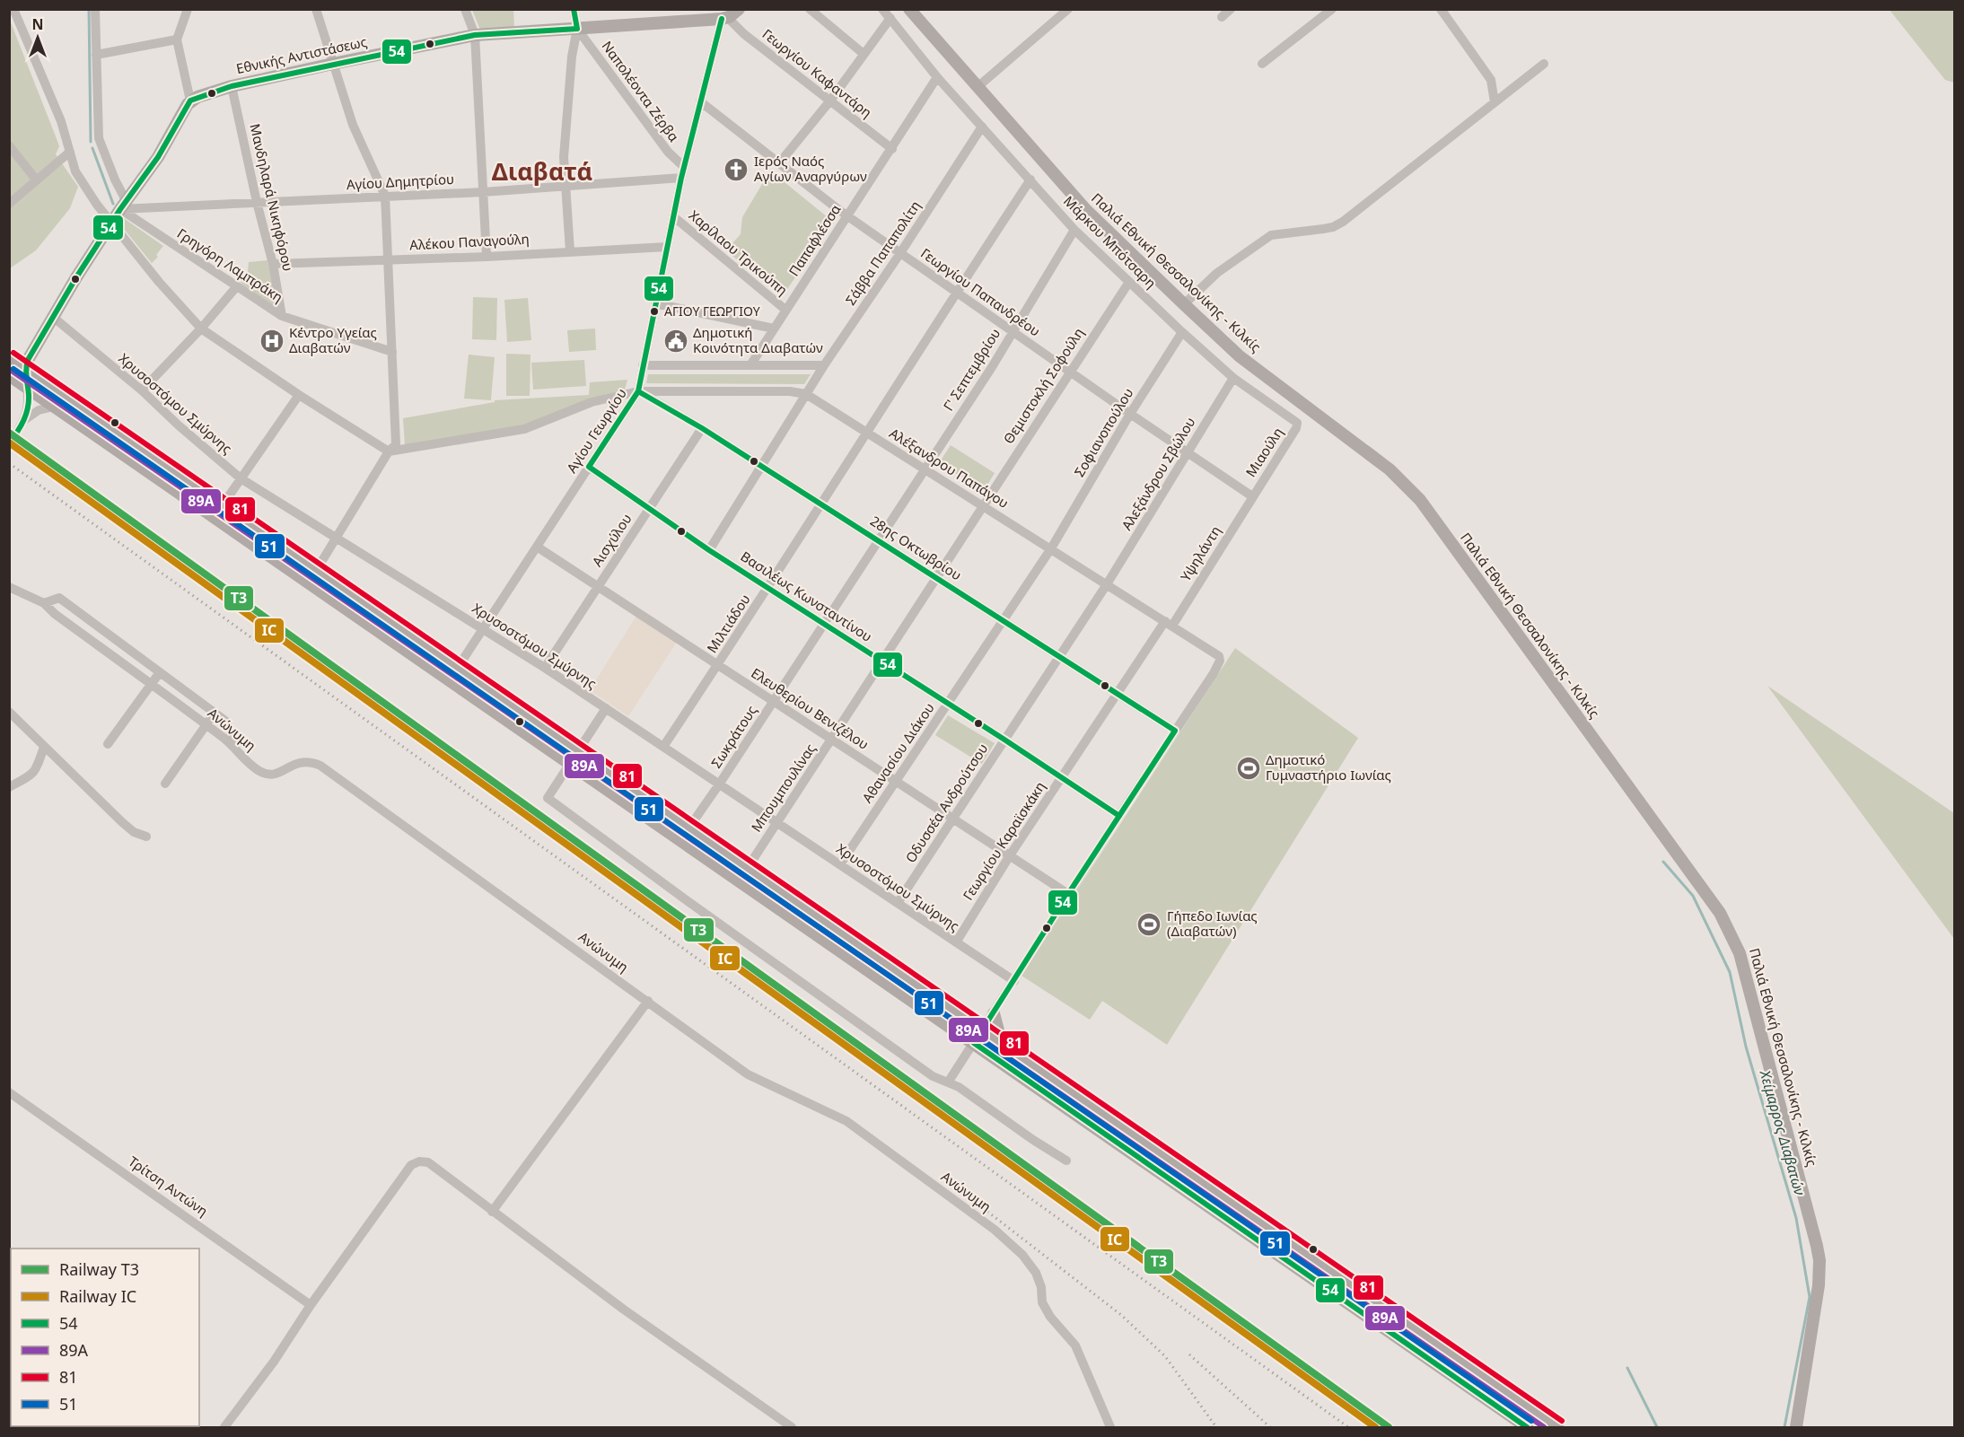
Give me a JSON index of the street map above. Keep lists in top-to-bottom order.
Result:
{
  "streets": {
    "main road": ["Εθνικής Αντιστάσεως", "Παλιά Εθνική Θεσσαλονίκης - Κιλκίς"],
    "street": [
      "Γεωργίου Καφαντάρη",
      "Ναπολέοντα Ζέρβα",
      "Αγίου Δημητρίου",
      "Μανδηλαρά Νικηφόρου",
      "Παπαφλέσσα",
      "Αλέκου Παναγούλη",
      "Μάρκου Μπότσαρη",
      "Χαρίλαου Τρικούπη",
      "Σάββα Παπαπολίτη",
      "Γρηγόρη Λαμπράκη",
      "Γεωργίου Παπανδρέου",
      "Γ' Σεπτεμβρίου",
      "Θεμιστοκλή Σοφούλη",
      "Χρυσοστόμου Σμύρνης",
      "Αγίου Γεωργίου",
      "Σοφιανοπούλου",
      "Μιαούλη",
      "Αλέξανδρου Παπάγου",
      "Αλεξάνδρου Σβώλου",
      "Αισχύλου",
      "28ης Οκτωβρίου",
      "Υψηλάντη",
      "Βασιλέως Κωνσταντίνου",
      "Μιλτιάδου",
      "Ελευθερίου Βενιζέλου",
      "Ανώνυμη",
      "Σωκράτους",
      "Αθανασίου Διάκου",
      "Μπουμπουλίνας",
      "Οδυσσέα Ανδρούτσου",
      "Γεωργίου Καραϊσκάκη",
      "Τρίτση Αντώνη"
    ]
  },
  "crossings": [
    ["Εθνικής Αντιστάσεως", "Γεωργίου Καφαντάρη"],
    ["Εθνικής Αντιστάσεως", "Ναπολέοντα Ζέρβα"],
    ["Εθνικής Αντιστάσεως", "Μανδηλαρά Νικηφόρου"],
    ["Εθνικής Αντιστάσεως", "Αγίου Γεωργίου"],
    ["Γεωργίου Καφαντάρη", "Παπαφλέσσα"],
    ["Γεωργίου Καφαντάρη", "Αγίου Γεωργίου"],
    ["Ναπολέοντα Ζέρβα", "Αγίου Γεωργίου"],
    ["Αγίου Δημητρίου", "Μανδηλαρά Νικηφόρου"],
    ["Αγίου Δημητρίου", "Γρηγόρη Λαμπράκη"],
    ["Αγίου Δημητρίου", "Αγίου Γεωργίου"],
    ["Μανδηλαρά Νικηφόρου", "Αλέκου Παναγούλη"],
    ["Μανδηλαρά Νικηφόρου", "Γρηγόρη Λαμπράκη"],
    ["Παπαφλέσσα", "Μάρκου Μπότσαρη"],
    ["Παπαφλέσσα", "Χαρίλαου Τρικούπη"],
    ["Παπαφλέσσα", "Γεωργίου Παπανδρέου"],
    ["Αλέκου Παναγούλη", "Αγίου Γεωργίου"],
    ["Μάρκου Μπότσαρη", "Σάββα Παπαπολίτη"],
    ["Μάρκου Μπότσαρη", "Γ' Σεπτεμβρίου"],
    ["Μάρκου Μπότσαρη", "Θεμιστοκλή Σοφούλη"],
    ["Μάρκου Μπότσαρη", "Σοφιανοπούλου"],
    ["Μάρκου Μπότσαρη", "Μιαούλη"],
    ["Μάρκου Μπότσαρη", "Αλεξάνδρου Σβώλου"],
    ["Μάρκου Μπότσαρη", "Μιλτιάδου"],
    ["Χαρίλαου Τρικούπη", "Αγίου Γεωργίου"],
    ["Σάββα Παπαπολίτη", "Γεωργίου Παπανδρέου"],
    ["Σάββα Παπαπολίτη", "Αλέξανδρου Παπάγου"],
    ["Σάββα Παπαπολίτη", "28ης Οκτωβρίου"],
    ["Σάββα Παπαπολίτη", "Βασιλέως Κωνσταντίνου"],
    ["Γεωργίου Παπανδρέου", "Γ' Σεπτεμβρίου"],
    ["Γεωργίου Παπανδρέου", "Θεμιστοκλή Σοφούλη"],
    ["Γεωργίου Παπανδρέου", "Αγίου Γεωργίου"],
    ["Γεωργίου Παπανδρέου", "Σοφιανοπούλου"],
    ["Γεωργίου Παπανδρέου", "Μιαούλη"],
    ["Γεωργίου Παπανδρέου", "Αλεξάνδρου Σβώλου"],
    ["Γεωργίου Παπανδρέου", "Υψηλάντη"],
    ["Γεωργίου Παπανδρέου", "Μιλτιάδου"],
    ["Γ' Σεπτεμβρίου", "Αλέξανδρου Παπάγου"],
    ["Γ' Σεπτεμβρίου", "Σωκράτους"],
    ["Θεμιστοκλή Σοφούλη", "Αλέξανδρου Παπάγου"],
    ["Θεμιστοκλή Σοφούλη", "Μπουμπουλίνας"],
    ["Χρυσοστόμου Σμύρνης", "Αγίου Γεωργίου"],
    ["Χρυσοστόμου Σμύρνης", "Αισχύλου"],
    ["Χρυσοστόμου Σμύρνης", "Μιλτιάδου"],
    ["Χρυσοστόμου Σμύρνης", "Σωκράτους"],
    ["Χρυσοστόμου Σμύρνης", "Αθανασίου Διάκου"],
    ["Χρυσοστόμου Σμύρνης", "Μπουμπουλίνας"],
    ["Χρυσοστόμου Σμύρνης", "Οδυσσέα Ανδρούτσου"],
    ["Χρυσοστόμου Σμύρνης", "Γεωργίου Καραϊσκάκη"],
    ["Αγίου Γεωργίου", "Αλέξανδρου Παπάγου"],
    ["Αγίου Γεωργίου", "28ης Οκτωβρίου"],
    ["Αγίου Γεωργίου", "Βασιλέως Κωνσταντίνου"],
    ["Αγίου Γεωργίου", "Ελευθερίου Βενιζέλου"],
    ["Σοφιανοπούλου", "Αλέξανδρου Παπάγου"],
    ["Σοφιανοπούλου", "Αθανασίου Διάκου"],
    ["Μιαούλη", "Υψηλάντη"],
    ["Αλέξανδρου Παπάγου", "Αλεξάνδρου Σβώλου"],
    ["Αλέξανδρου Παπάγου", "28ης Οκτωβρίου"],
    ["Αλέξανδρου Παπάγου", "Υψηλάντη"],
    ["Αλέξανδρου Παπάγου", "Μιλτιάδου"],
    ["Αλέξανδρου Παπάγου", "Σωκράτους"],
    ["Αλέξανδρου Παπάγου", "Αθανασίου Διάκου"],
    ["Αλέξανδρου Παπάγου", "Μπουμπουλίνας"],
    ["Αλέξανδρου Παπάγου", "Οδυσσέα Ανδρούτσου"],
    ["Αλέξανδρου Παπάγου", "Γεωργίου Καραϊσκάκη"],
    ["Αλεξάνδρου Σβώλου", "Οδυσσέα Ανδρούτσου"],
    ["Αισχύλου", "28ης Οκτωβρίου"],
    ["Αισχύλου", "Βασιλέως Κωνσταντίνου"],
    ["Αισχύλου", "Ελευθερίου Βενιζέλου"],
    ["28ης Οκτωβρίου", "Μιλτιάδου"],
    ["28ης Οκτωβρίου", "Σωκράτους"],
    ["28ης Οκτωβρίου", "Αθανασίου Διάκου"],
    ["28ης Οκτωβρίου", "Μπουμπουλίνας"],
    ["28ης Οκτωβρίου", "Οδυσσέα Ανδρούτσου"],
    ["28ης Οκτωβρίου", "Γεωργίου Καραϊσκάκη"],
    ["Υψηλάντη", "Γεωργίου Καραϊσκάκη"],
    ["Βασιλέως Κωνσταντίνου", "Μιλτιάδου"],
    ["Βασιλέως Κωνσταντίνου", "Σωκράτους"],
    ["Βασιλέως Κωνσταντίνου", "Αθανασίου Διάκου"],
    ["Βασιλέως Κωνσταντίνου", "Μπουμπουλίνας"],
    ["Βασιλέως Κωνσταντίνου", "Οδυσσέα Ανδρούτσου"],
    ["Βασιλέως Κωνσταντίνου", "Γεωργίου Καραϊσκάκη"],
    ["Μιλτιάδου", "Ελευθερίου Βενιζέλου"],
    ["Ελευθερίου Βενιζέλου", "Σωκράτους"],
    ["Ελευθερίου Βενιζέλου", "Αθανασίου Διάκου"],
    ["Ελευθερίου Βενιζέλου", "Μπουμπουλίνας"],
    ["Ελευθερίου Βενιζέλου", "Οδυσσέα Ανδρούτσου"],
    ["Ελευθερίου Βενιζέλου", "Γεωργίου Καραϊσκάκη"]
  ],
  "districts": ["Διαβατά"],
  "water": ["Χείμαρρος Διαβατών"],
  "places": {
    "church": ["Ιερός Ναός Αγίων Αναργύρων"],
    "other": ["ΑΓΙΟΥ ΓΕΩΡΓΙΟΥ"],
    "hospital": ["Κέντρο Υγείας Διαβατών"],
    "public building": ["Δημοτική Κοινότητα Διαβατών"],
    "sports": ["Δημοτικό Γυμναστήριο Ιωνίας", "Γήπεδο Ιωνίας (Διαβατών)"]
  },
  "lines": [
    "transit line 54",
    "transit line 81",
    "transit line 89Α",
    "transit line 51",
    "rail line T3",
    "rail line IC"
  ],
  "legend": [
    "Railway T3",
    "Railway IC",
    "54",
    "89Α",
    "81",
    "51"
  ],
  "north": "top"
}
